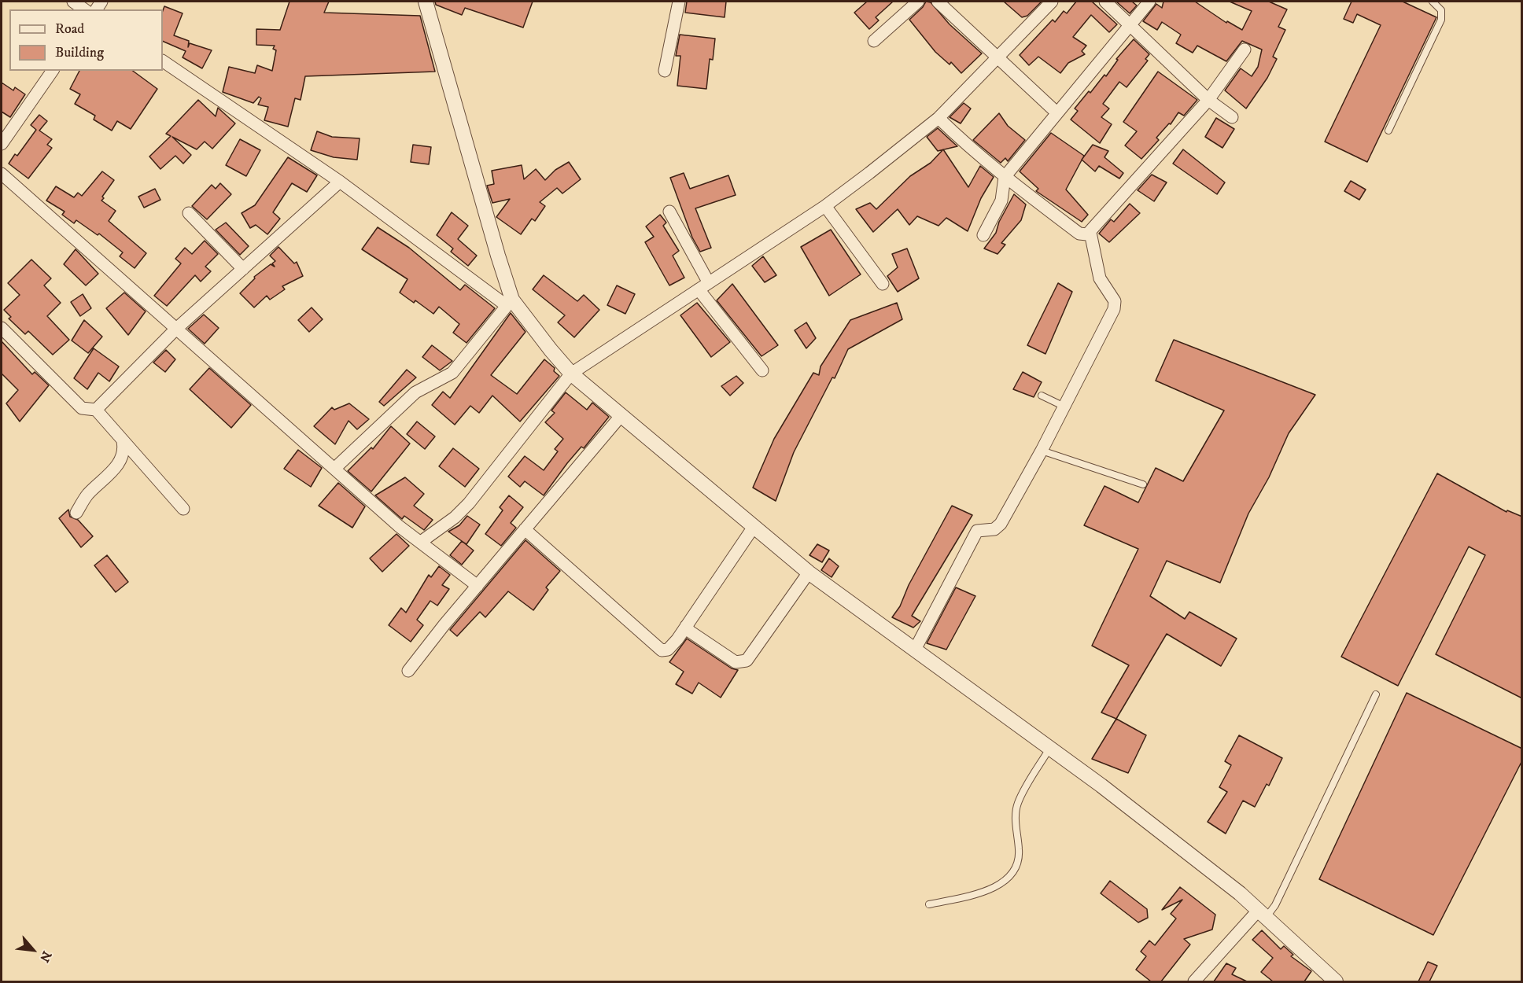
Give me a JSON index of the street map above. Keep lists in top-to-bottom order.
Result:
{
  "legend": ["Road", "Building"],
  "north": "bottom right"
}
